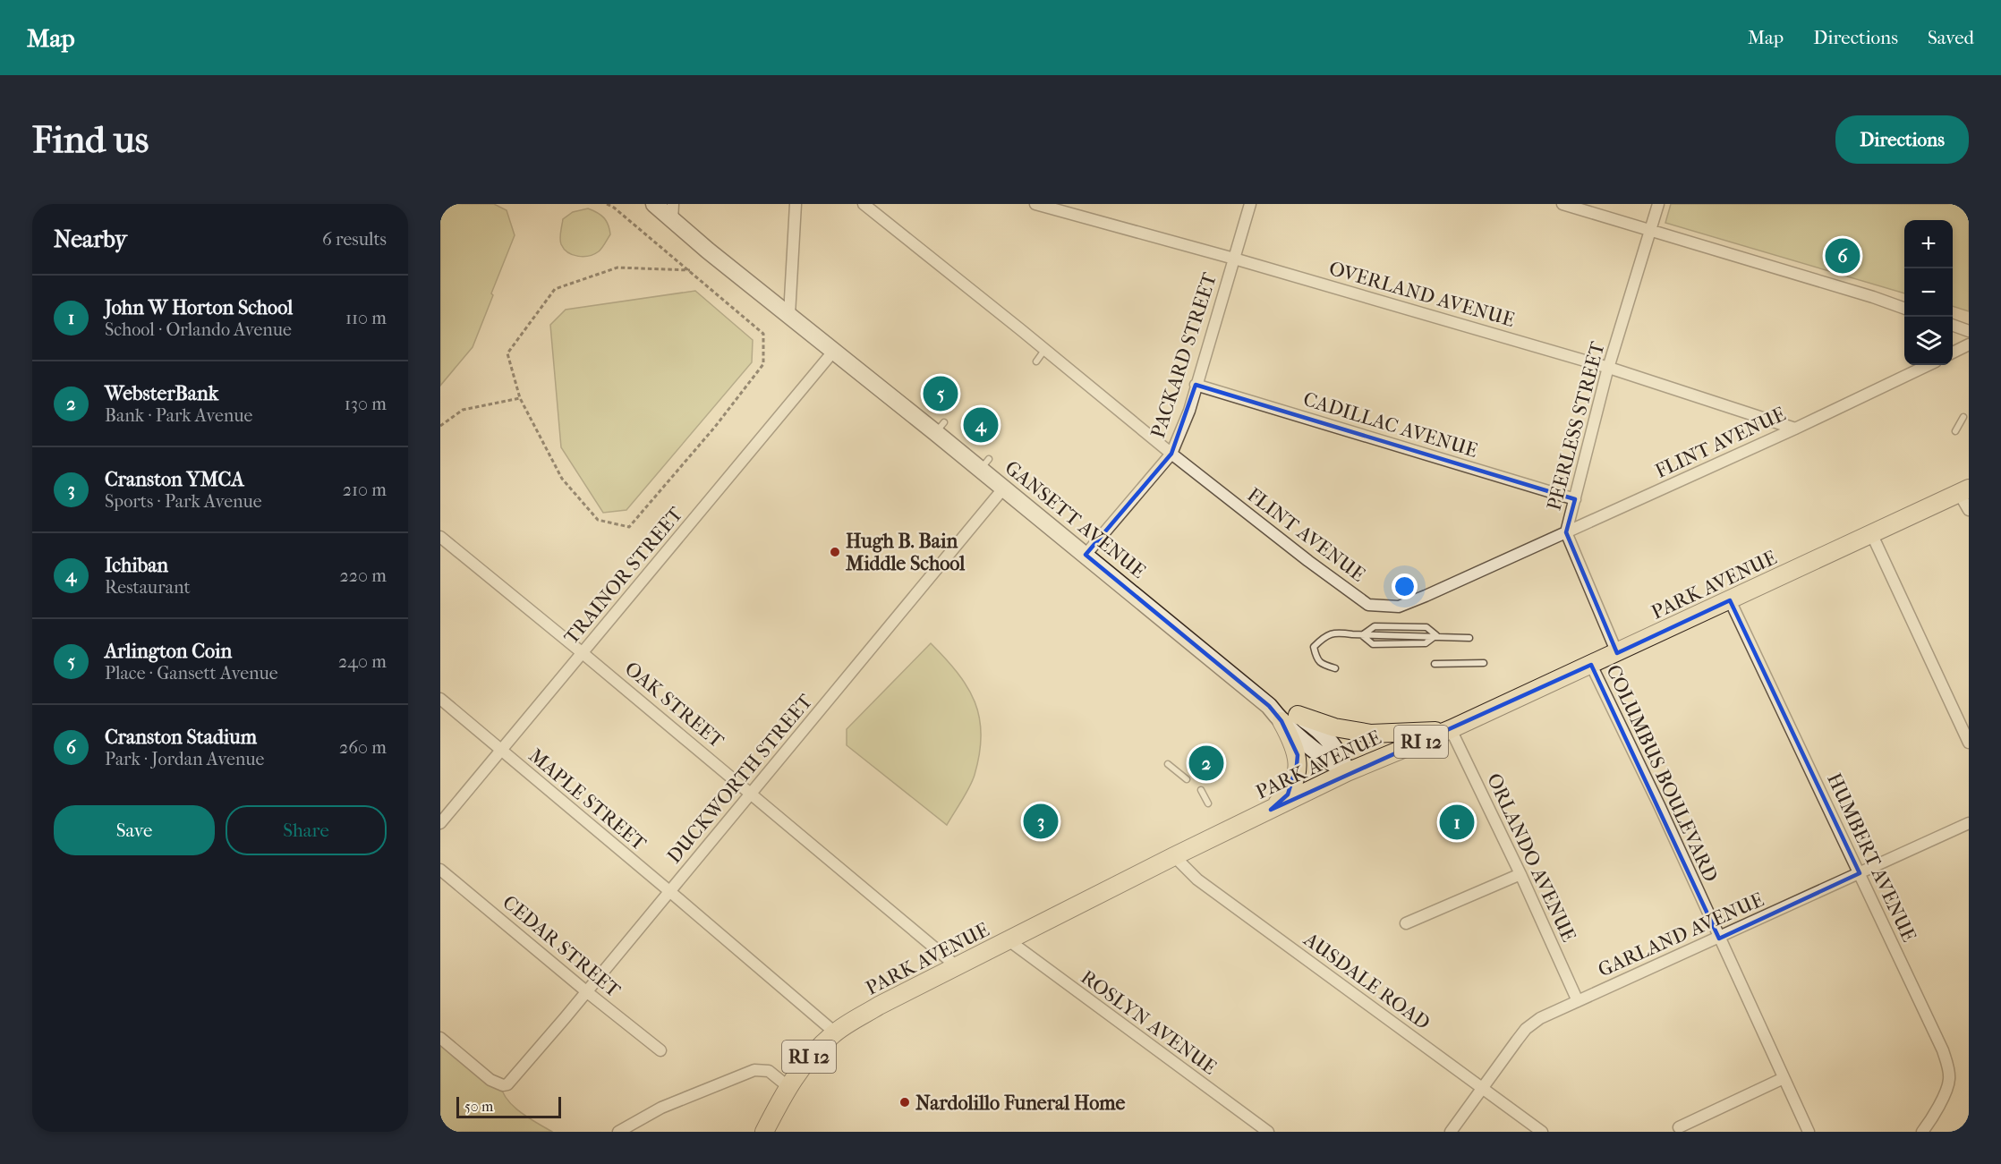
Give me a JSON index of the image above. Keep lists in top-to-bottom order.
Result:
{
  "streets": {
    "main road": ["GANSETT AVENUE", "PARK AVENUE", "RI 12"],
    "street": [
      "OVERLAND AVENUE",
      "PACKARD STREET",
      "CADILLAC AVENUE",
      "PEERLESS STREET",
      "FLINT AVENUE",
      "TRAINOR STREET",
      "OAK STREET",
      "COLUMBUS BOULEVARD",
      "DUCKWORTH STREET",
      "MAPLE STREET",
      "ORLANDO AVENUE",
      "HUMBERT AVENUE",
      "GARLAND AVENUE",
      "CEDAR STREET",
      "AUSDALE ROAD",
      "ROSLYN AVENUE"
    ]
  },
  "crossings": [
    ["OVERLAND AVENUE", "PACKARD STREET"],
    ["OVERLAND AVENUE", "PEERLESS STREET"],
    ["OVERLAND AVENUE", "FLINT AVENUE"],
    ["PACKARD STREET", "CADILLAC AVENUE"],
    ["PACKARD STREET", "FLINT AVENUE"],
    ["PACKARD STREET", "GANSETT AVENUE"],
    ["CADILLAC AVENUE", "PEERLESS STREET"],
    ["PEERLESS STREET", "FLINT AVENUE"],
    ["PEERLESS STREET", "PARK AVENUE"],
    ["GANSETT AVENUE", "TRAINOR STREET"],
    ["GANSETT AVENUE", "PARK AVENUE"],
    ["GANSETT AVENUE", "DUCKWORTH STREET"],
    ["TRAINOR STREET", "OAK STREET"],
    ["TRAINOR STREET", "MAPLE STREET"],
    ["PARK AVENUE", "OAK STREET"],
    ["PARK AVENUE", "COLUMBUS BOULEVARD"],
    ["PARK AVENUE", "MAPLE STREET"],
    ["PARK AVENUE", "ORLANDO AVENUE"],
    ["PARK AVENUE", "HUMBERT AVENUE"],
    ["PARK AVENUE", "AUSDALE ROAD"],
    ["PARK AVENUE", "ROSLYN AVENUE"],
    ["OAK STREET", "DUCKWORTH STREET"],
    ["COLUMBUS BOULEVARD", "GARLAND AVENUE"],
    ["DUCKWORTH STREET", "MAPLE STREET"],
    ["DUCKWORTH STREET", "CEDAR STREET"],
    ["ORLANDO AVENUE", "GARLAND AVENUE"],
    ["HUMBERT AVENUE", "GARLAND AVENUE"],
    ["GARLAND AVENUE", "AUSDALE ROAD"]
  ],
  "places": ["Hugh B. Bain Middle School", "Nardolillo Funeral Home"],
  "scale_bar": "50 m",
  "page": {
    "header": "Map",
    "nav": ["Map", "Directions", "Saved"],
    "buttons": [
      "Directions",
      ["Save", "Share"]
    ],
    "title": "Find us",
    "heading": ["Nearby", "6 results"],
    "map_buttons": ["+", "−"],
    "pins": [
      "6",
      "5",
      "4",
      "2",
      "3",
      "1"
    ],
    "list": [
      {
        "mark": "1",
        "name": "John W Horton School",
        "note": "School · Orlando Avenue",
        "value": "110 m"
      },
      {
        "mark": "2",
        "name": "WebsterBank",
        "note": "Bank · Park Avenue",
        "value": "130 m"
      },
      {
        "mark": "3",
        "name": "Cranston YMCA",
        "note": "Sports · Park Avenue",
        "value": "210 m"
      },
      {
        "mark": "4",
        "name": "Ichiban",
        "note": "Restaurant",
        "value": "220 m"
      },
      {
        "mark": "5",
        "name": "Arlington Coin",
        "note": "Place · Gansett Avenue",
        "value": "240 m"
      },
      {
        "mark": "6",
        "name": "Cranston Stadium",
        "note": "Park · Jordan Avenue",
        "value": "260 m"
      }
    ],
    "scale": "50 m"
  }
}
